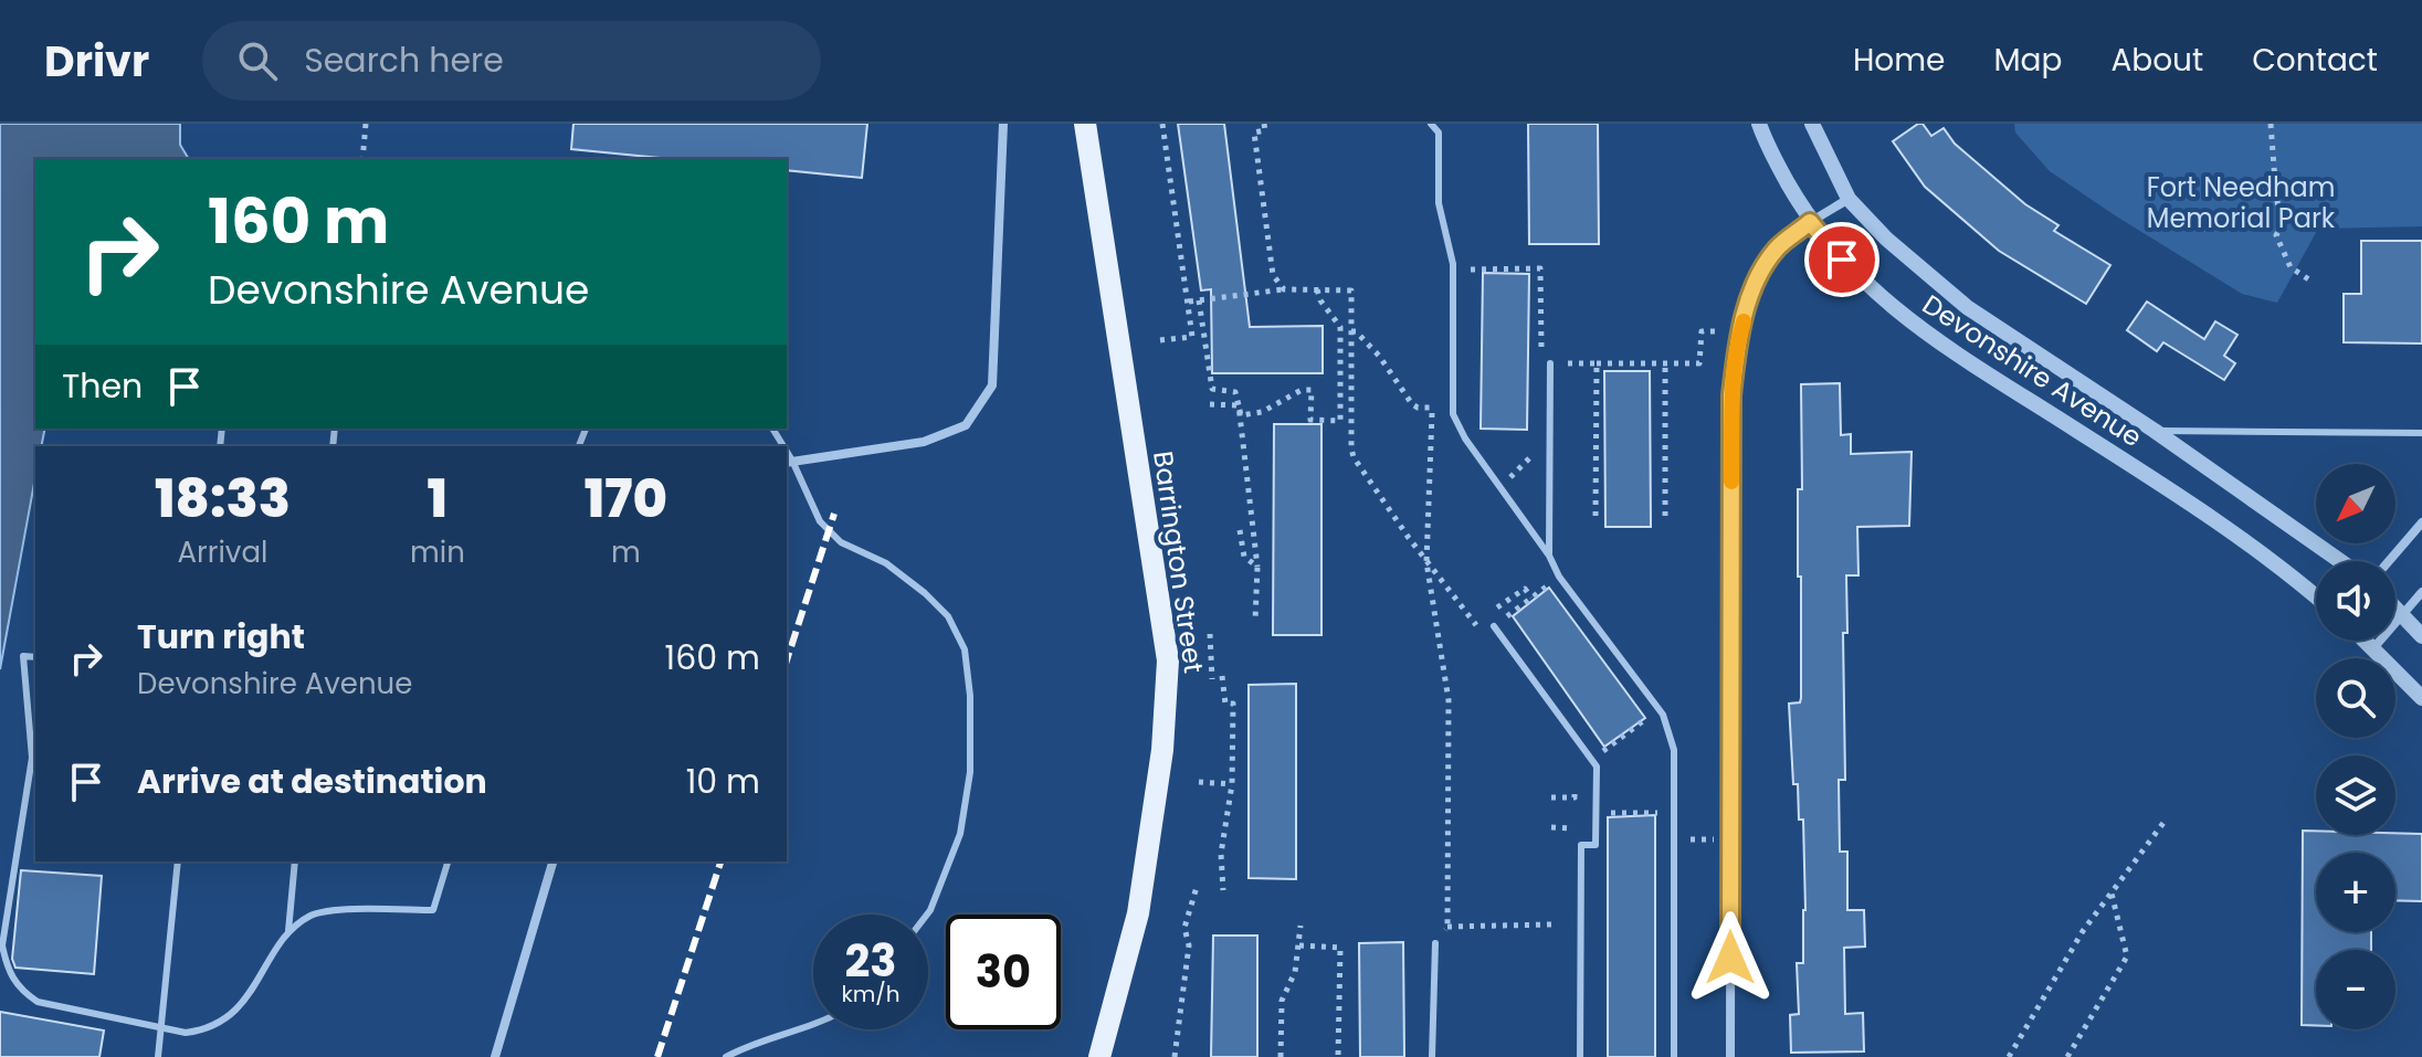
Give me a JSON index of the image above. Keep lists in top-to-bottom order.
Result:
{
  "streets": {
    "main road": ["Barrington Street"],
    "street": ["Devonshire Avenue"]
  },
  "parks": ["Fort Needham Memorial Park"],
  "north": "bottom left",
  "page": {
    "header": "Drivr",
    "search": "Search here",
    "nav": [
      "Home",
      "Map",
      "About",
      "Contact"
    ],
    "turn": ["160 m", "Devonshire Avenue"],
    "then": "Then",
    "eta": [
      "18:33",
      "Arrival",
      "1",
      "min",
      "170",
      "m"
    ],
    "map_buttons": ["+", "−"],
    "list": [
      {
        "name": "Turn right",
        "note": "Devonshire Avenue",
        "value": "160 m"
      },
      {
        "name": "Arrive at destination",
        "value": "10 m"
      }
    ],
    "speed": "23 km/h",
    "limit": "30"
  }
}
